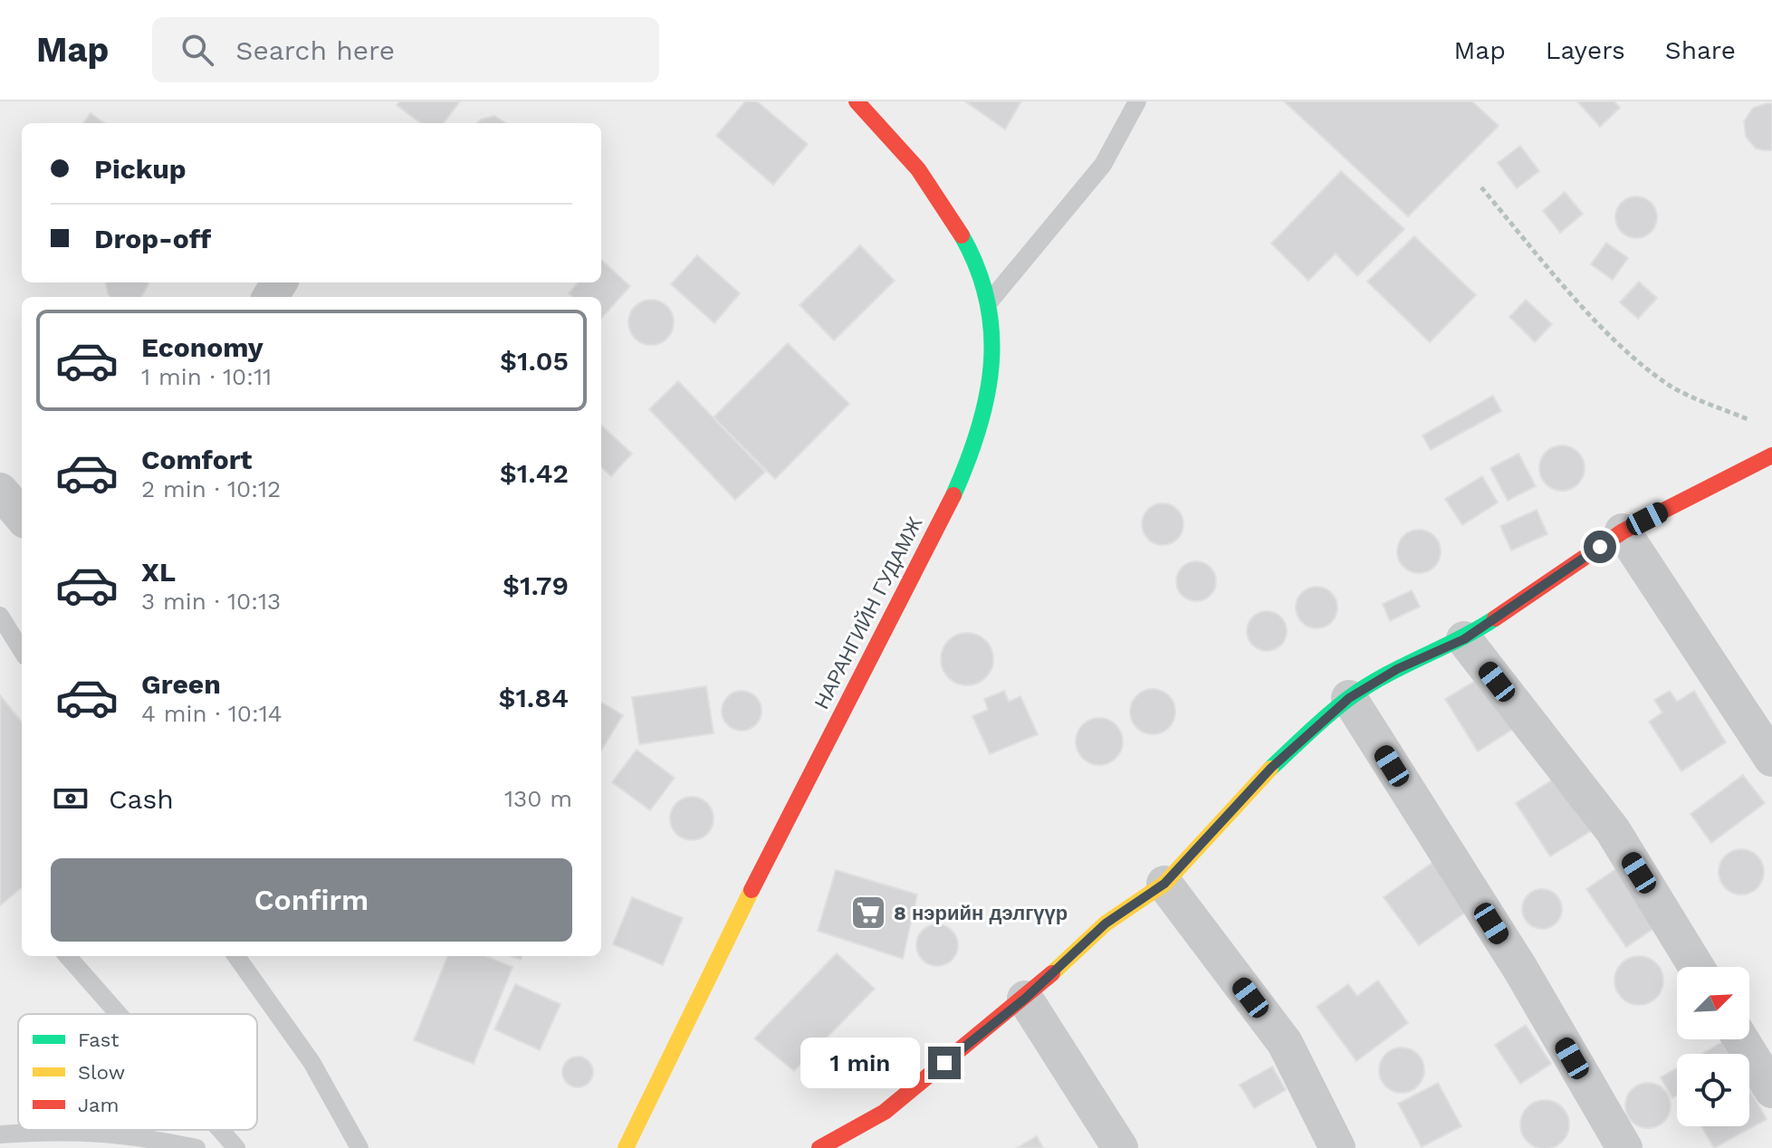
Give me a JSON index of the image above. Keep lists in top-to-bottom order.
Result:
{
  "streets": {
    "street": ["НАРАНГИЙН ГУДАМЖ"]
  },
  "places": {
    "supermarket": ["8 нэрийн дэлгүүр"]
  },
  "legend": ["Fast", "Slow", "Jam"],
  "north": "top right",
  "page": {
    "header": "Map",
    "search": "Search here",
    "nav": ["Map", "Layers", "Share"],
    "banner": ["Pickup", "Drop-off"],
    "list": [
      {
        "name": "Economy",
        "note": "1 min · 10:11",
        "value": "$1.05"
      },
      {
        "name": "Comfort",
        "note": "2 min · 10:12",
        "value": "$1.42"
      },
      {
        "name": "XL",
        "note": "3 min · 10:13",
        "value": "$1.79"
      },
      {
        "name": "Green",
        "note": "4 min · 10:14",
        "value": "$1.84"
      }
    ],
    "pay": ["Cash", "130 m"],
    "buttons": "Confirm",
    "bubble": "1 min"
  }
}
